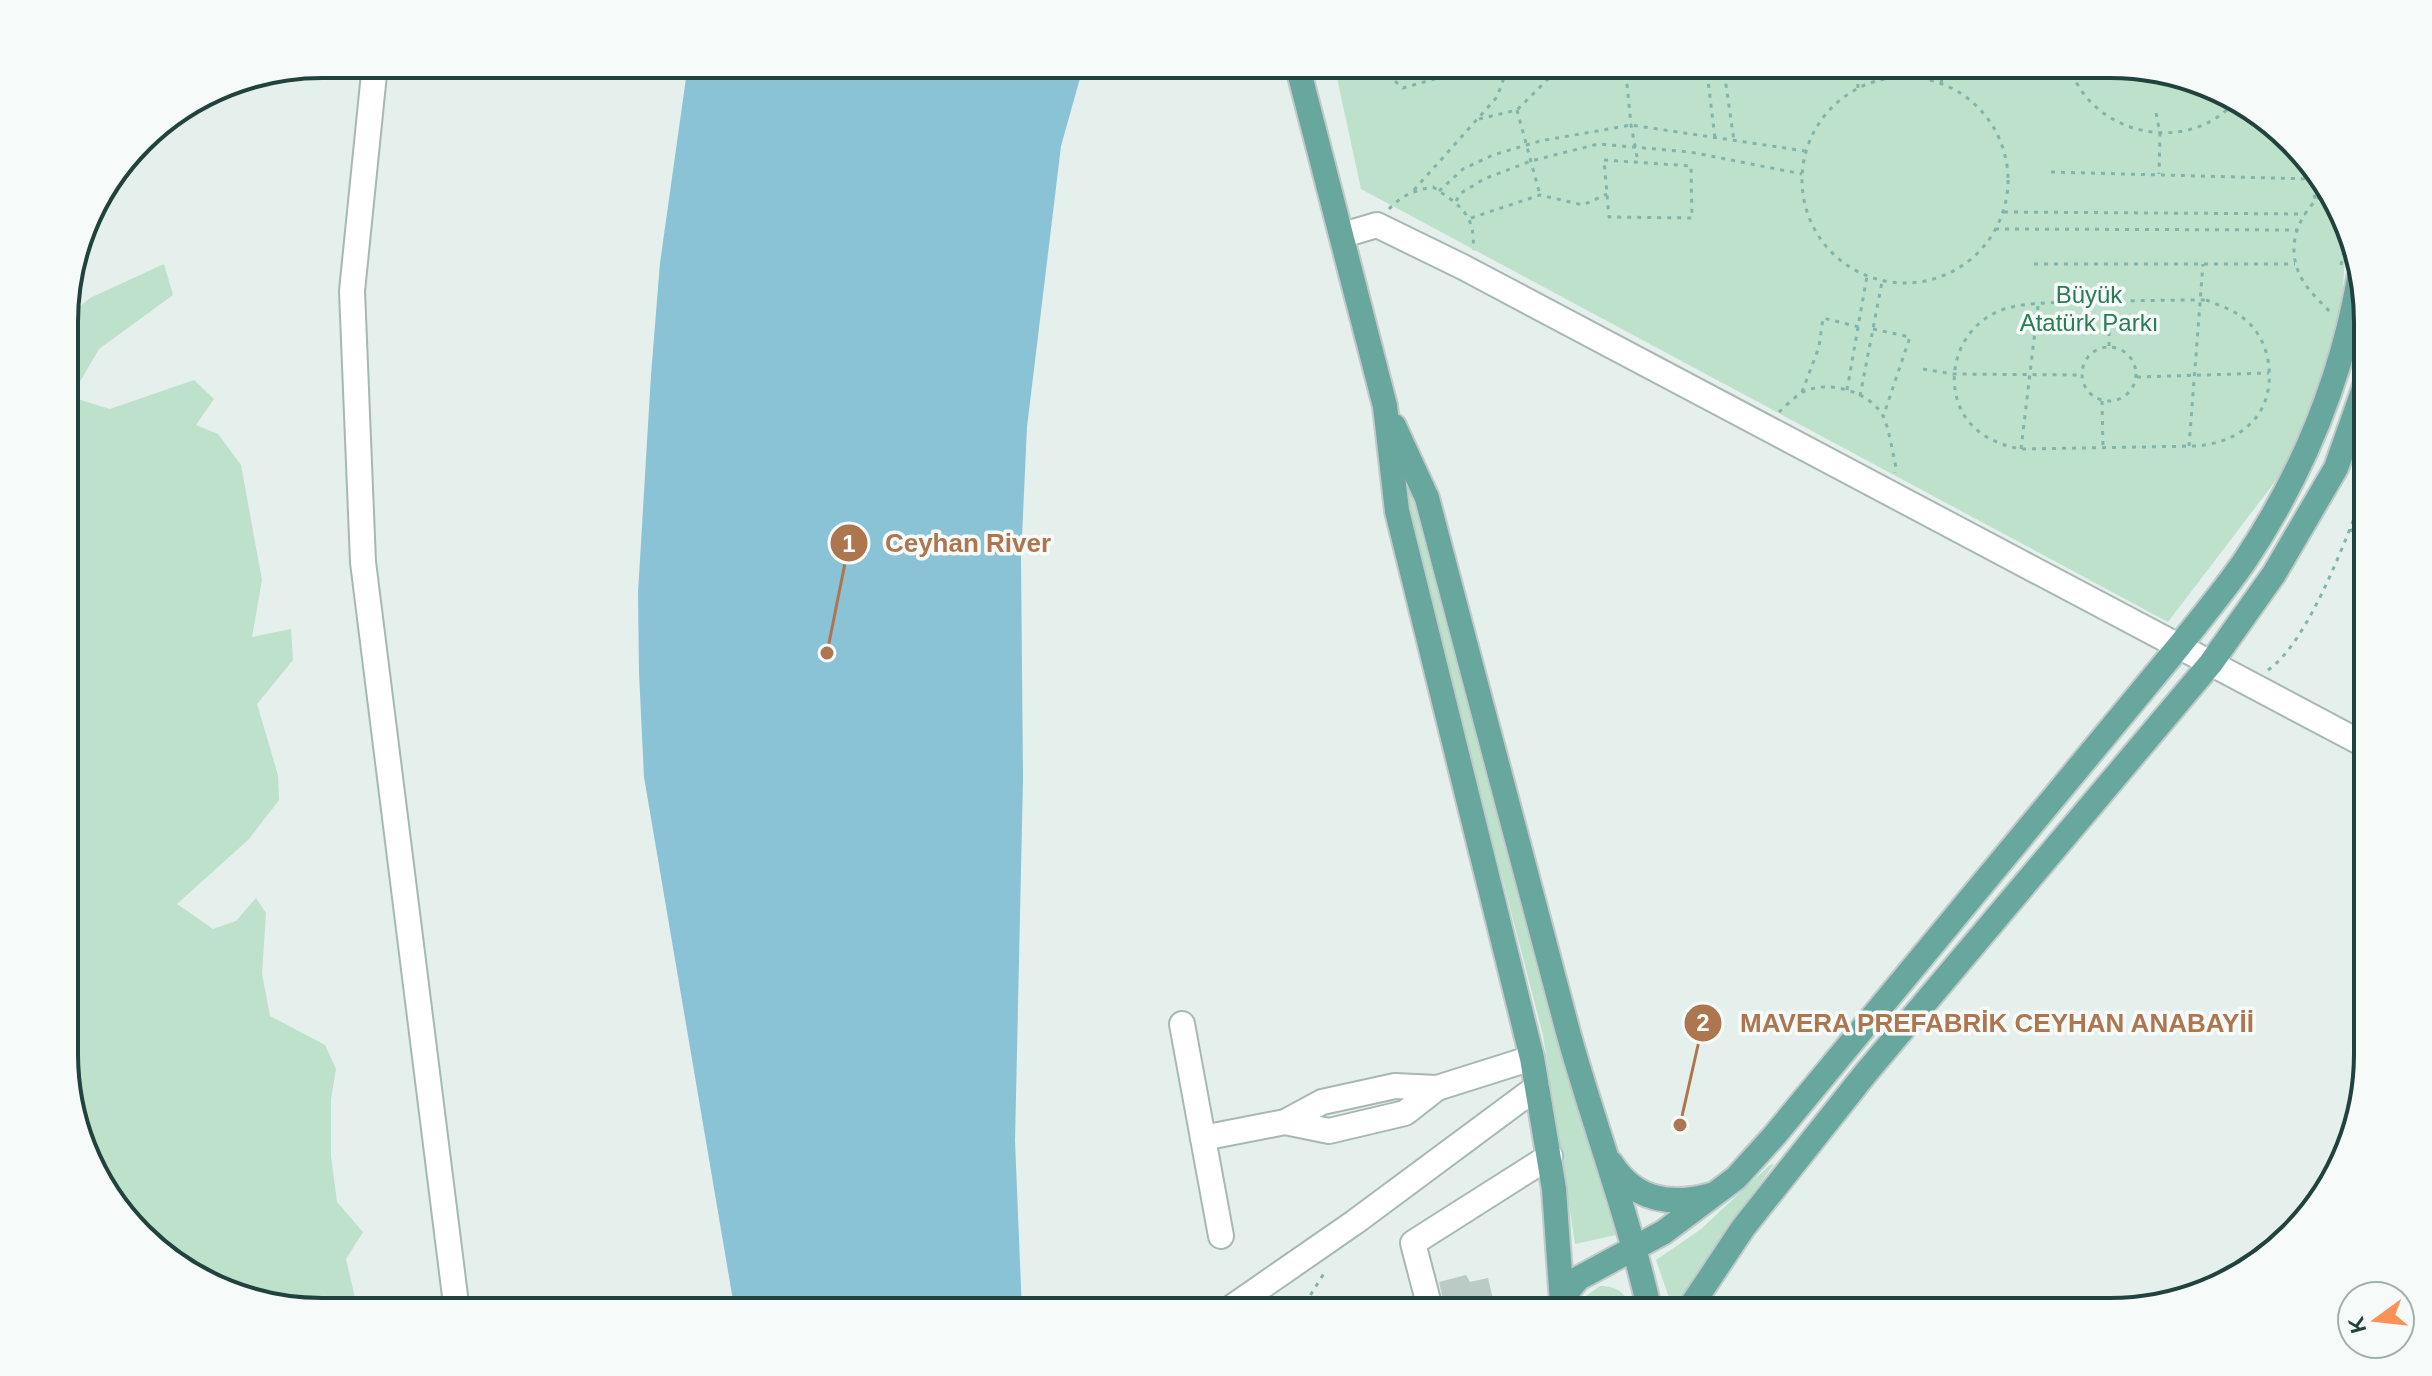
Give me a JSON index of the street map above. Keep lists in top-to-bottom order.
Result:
{
  "parks": ["Büyük Atatürk Parkı"],
  "places": ["Ceyhan River", "MAVERA PREFABRİK CEYHAN ANABAYİİ"],
  "north": "left"
}
